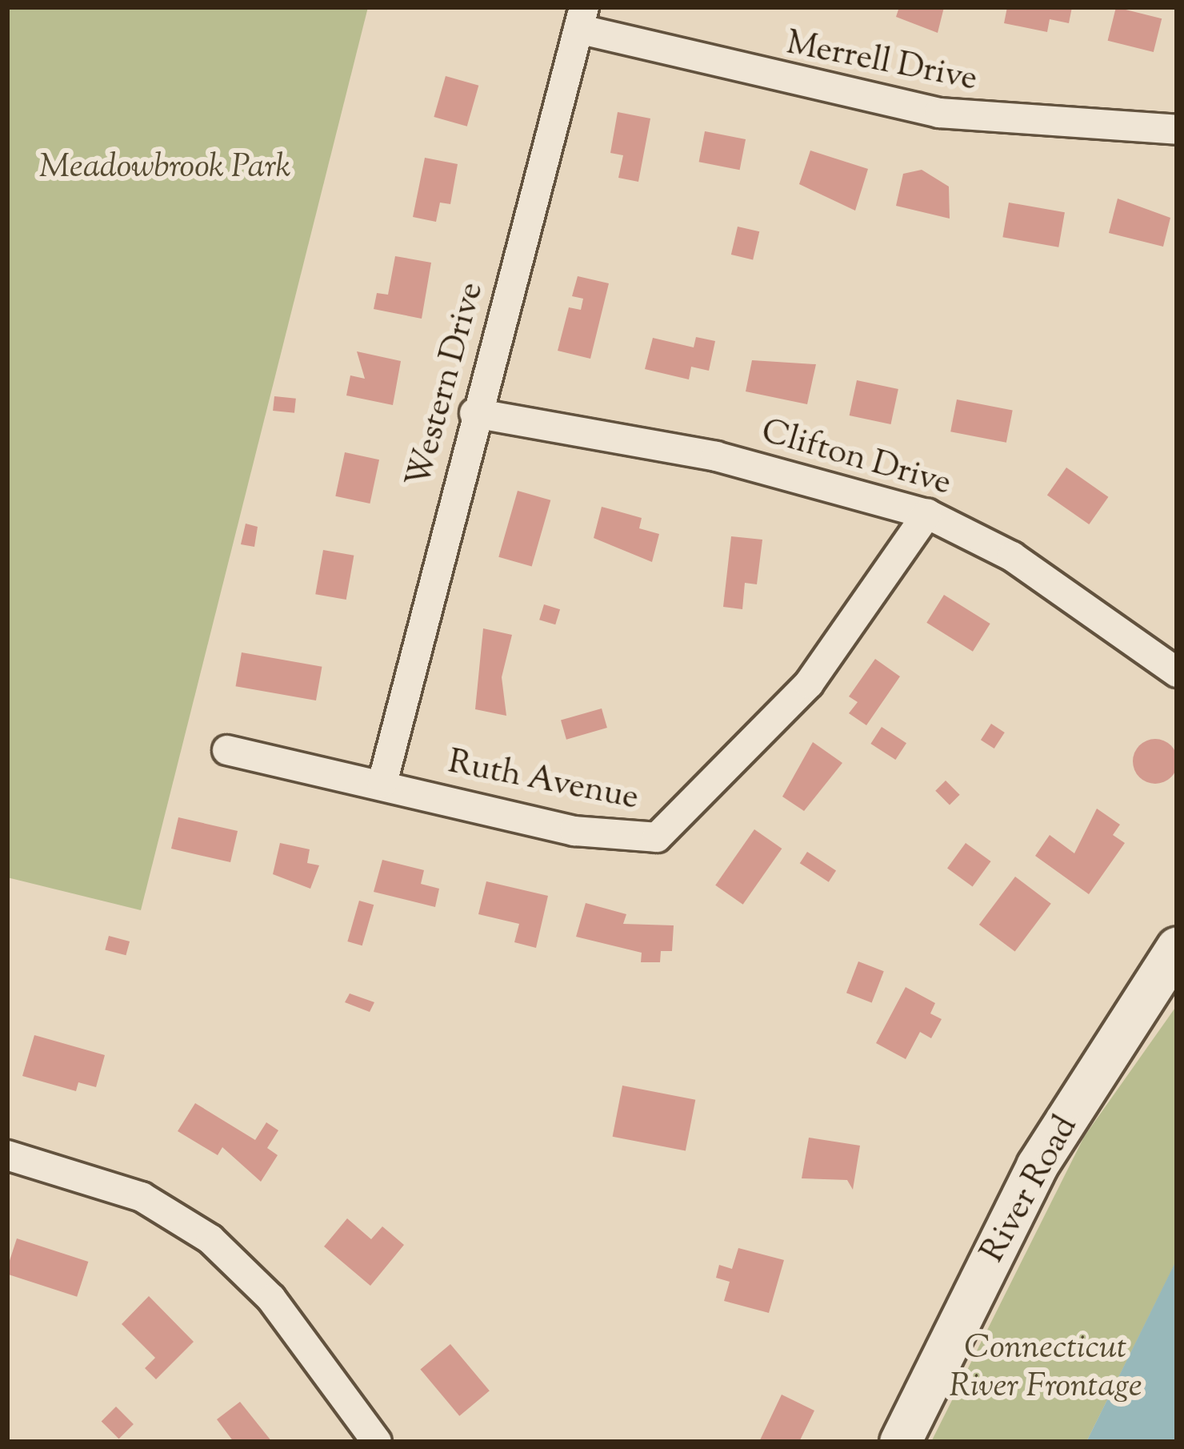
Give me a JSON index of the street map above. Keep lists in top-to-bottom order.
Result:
{
  "streets": {
    "street": [
      "Merrell Drive",
      "Western Drive",
      "Clifton Drive",
      "Ruth Avenue",
      "River Road"
    ]
  },
  "crossings": [
    ["Merrell Drive", "Western Drive"],
    ["Western Drive", "Clifton Drive"],
    ["Western Drive", "Ruth Avenue"],
    ["Clifton Drive", "Ruth Avenue"]
  ],
  "parks": ["Meadowbrook Park", "Connecticut River Frontage"]
}
